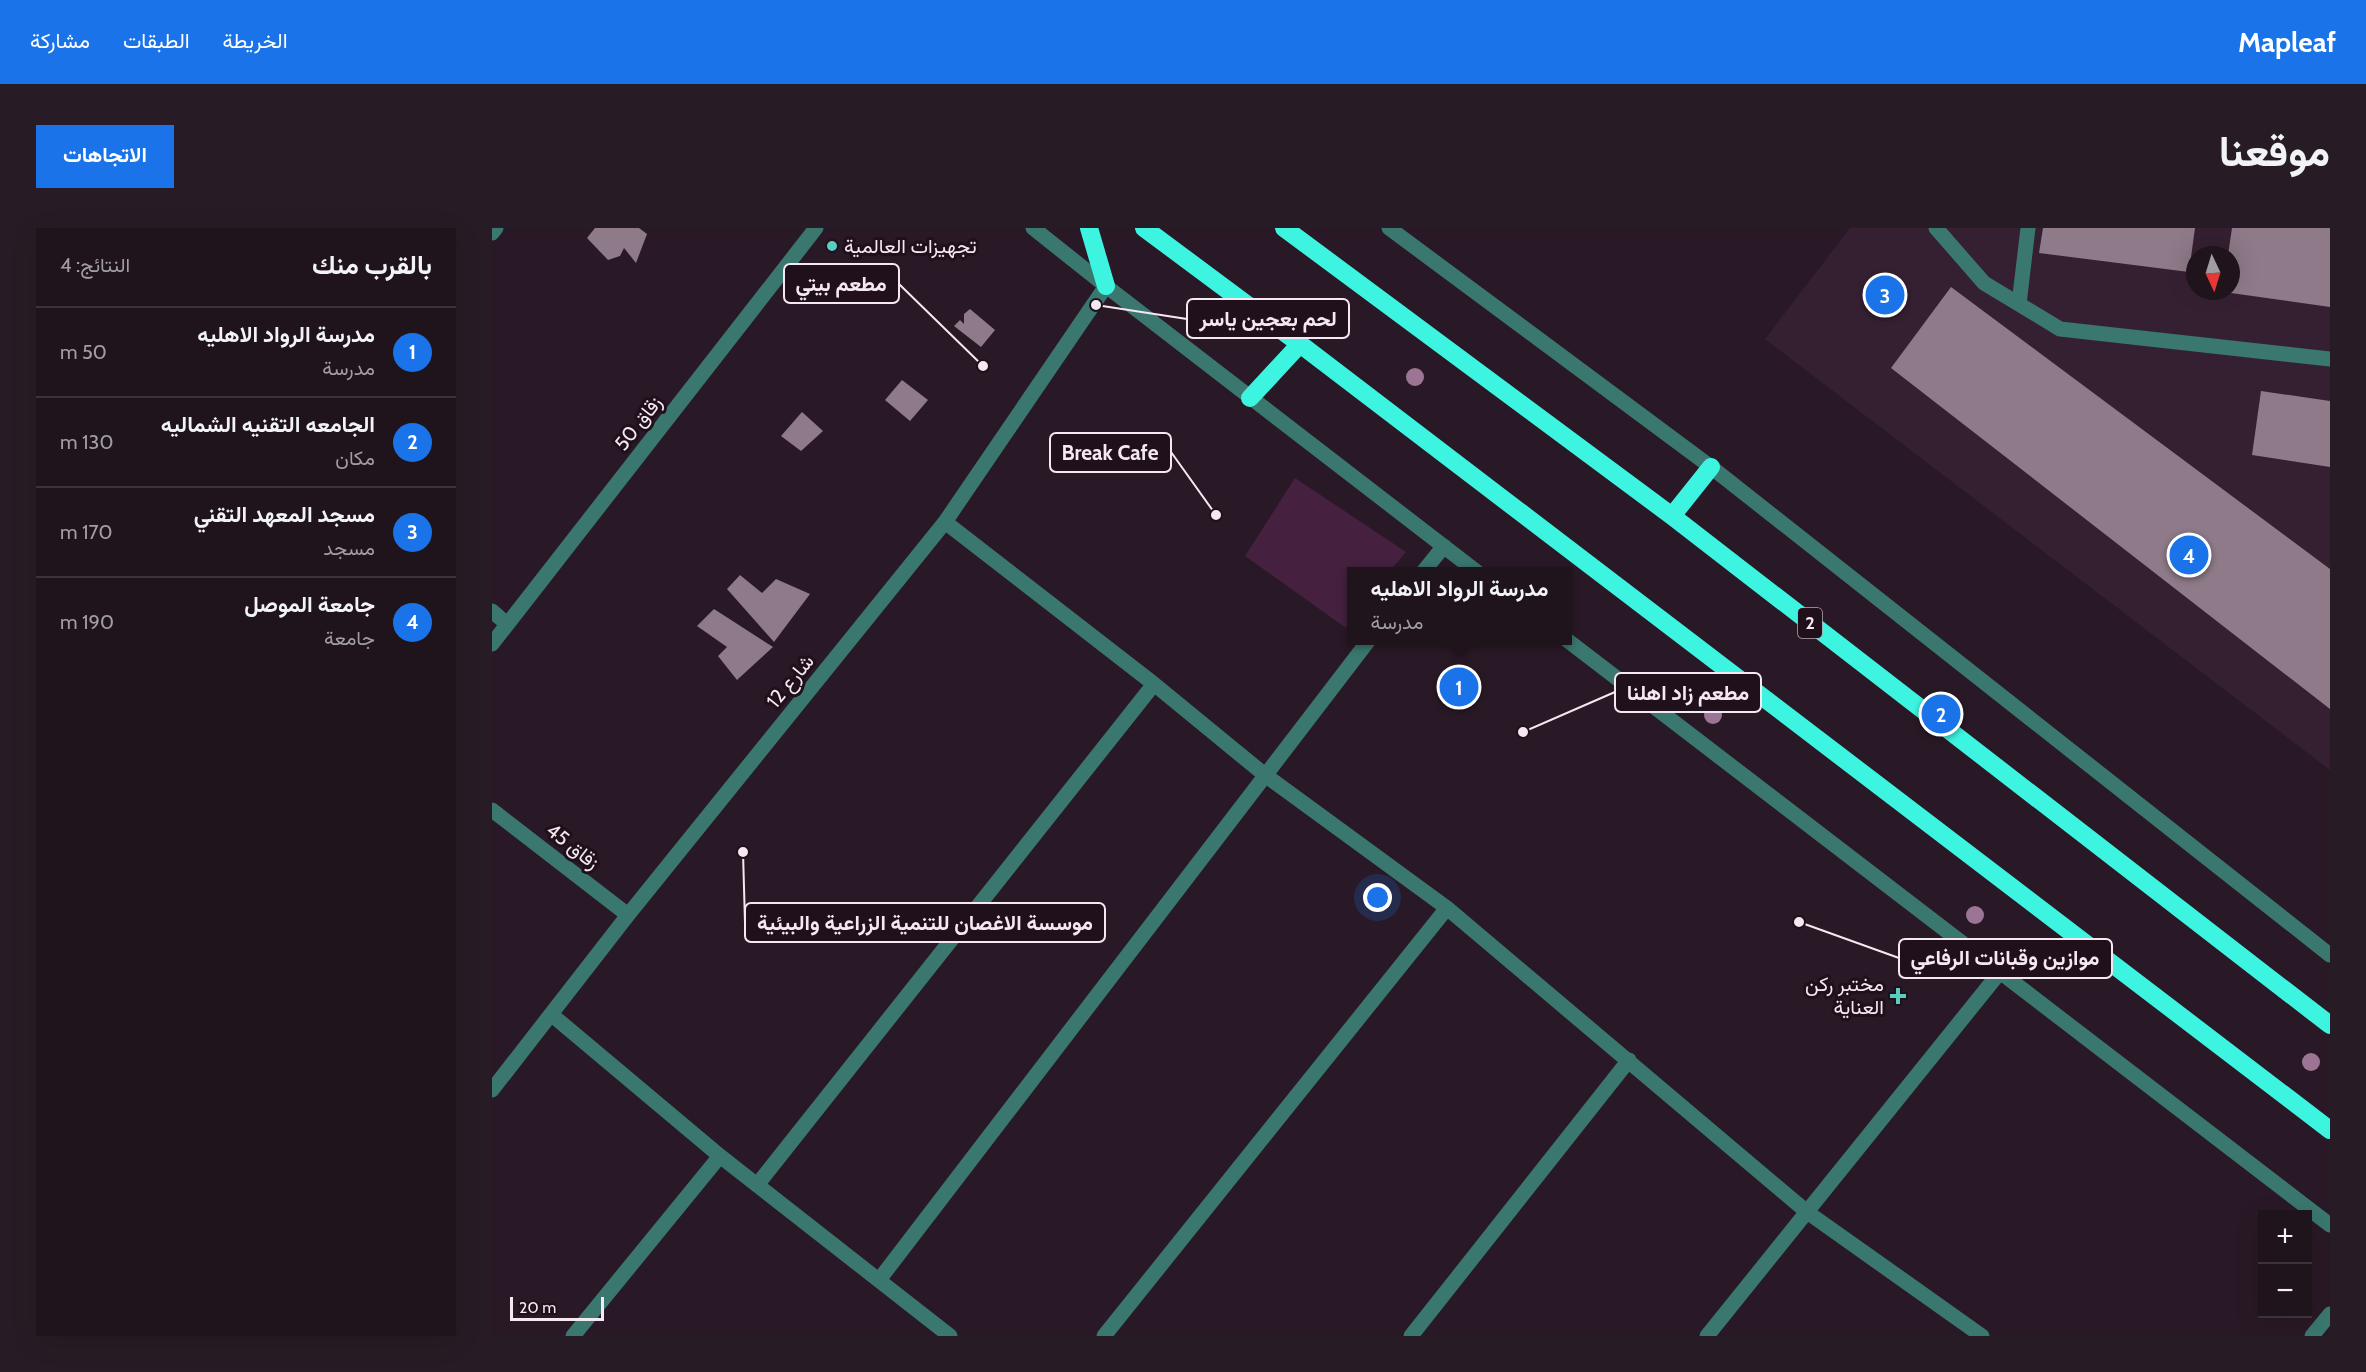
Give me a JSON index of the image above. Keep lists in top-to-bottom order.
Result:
{
  "streets": {
    "highway": ["2"],
    "street": ["زقاق 50", "شارع 12", "زقاق 45"]
  },
  "crossings": [
    ["شارع 12", "زقاق 45"]
  ],
  "places": {
    "other": [
      "تجهيزات العالمية",
      "لحم بعجين ياسر",
      "مطعم بيتي",
      "Break Cafe",
      "مطعم زاد اهلنا",
      "موسسة الاغصان للتنمية الزراعية والبيئية",
      "موازين وقبانات الرفاعي"
    ],
    "health": ["مختبر ركن العناية"]
  },
  "scale_bar": "20 m",
  "north": "bottom",
  "page": {
    "header": "Mapleaf",
    "nav": ["الخريطة", "الطبقات", "مشاركة"],
    "title": "موقعنا",
    "buttons": "الاتجاهات",
    "heading": ["بالقرب منك", "النتائج: 4"],
    "pins": [
      "3",
      "4",
      "1",
      "2"
    ],
    "list": [
      {
        "mark": "1",
        "name": "مدرسة الرواد الاهليه",
        "note": "مدرسة",
        "value": "50 m"
      },
      {
        "mark": "2",
        "name": "الجامعه التقنيه الشماليه",
        "note": "مكان",
        "value": "130 m"
      },
      {
        "mark": "3",
        "name": "مسجد المعهد التقني",
        "note": "مسجد",
        "value": "170 m"
      },
      {
        "mark": "4",
        "name": "جامعة الموصل",
        "note": "جامعة",
        "value": "190 m"
      }
    ],
    "popup": ["مدرسة الرواد الاهليه", "مدرسة"],
    "map_buttons": ["+", "−"],
    "scale": "20 m"
  }
}
